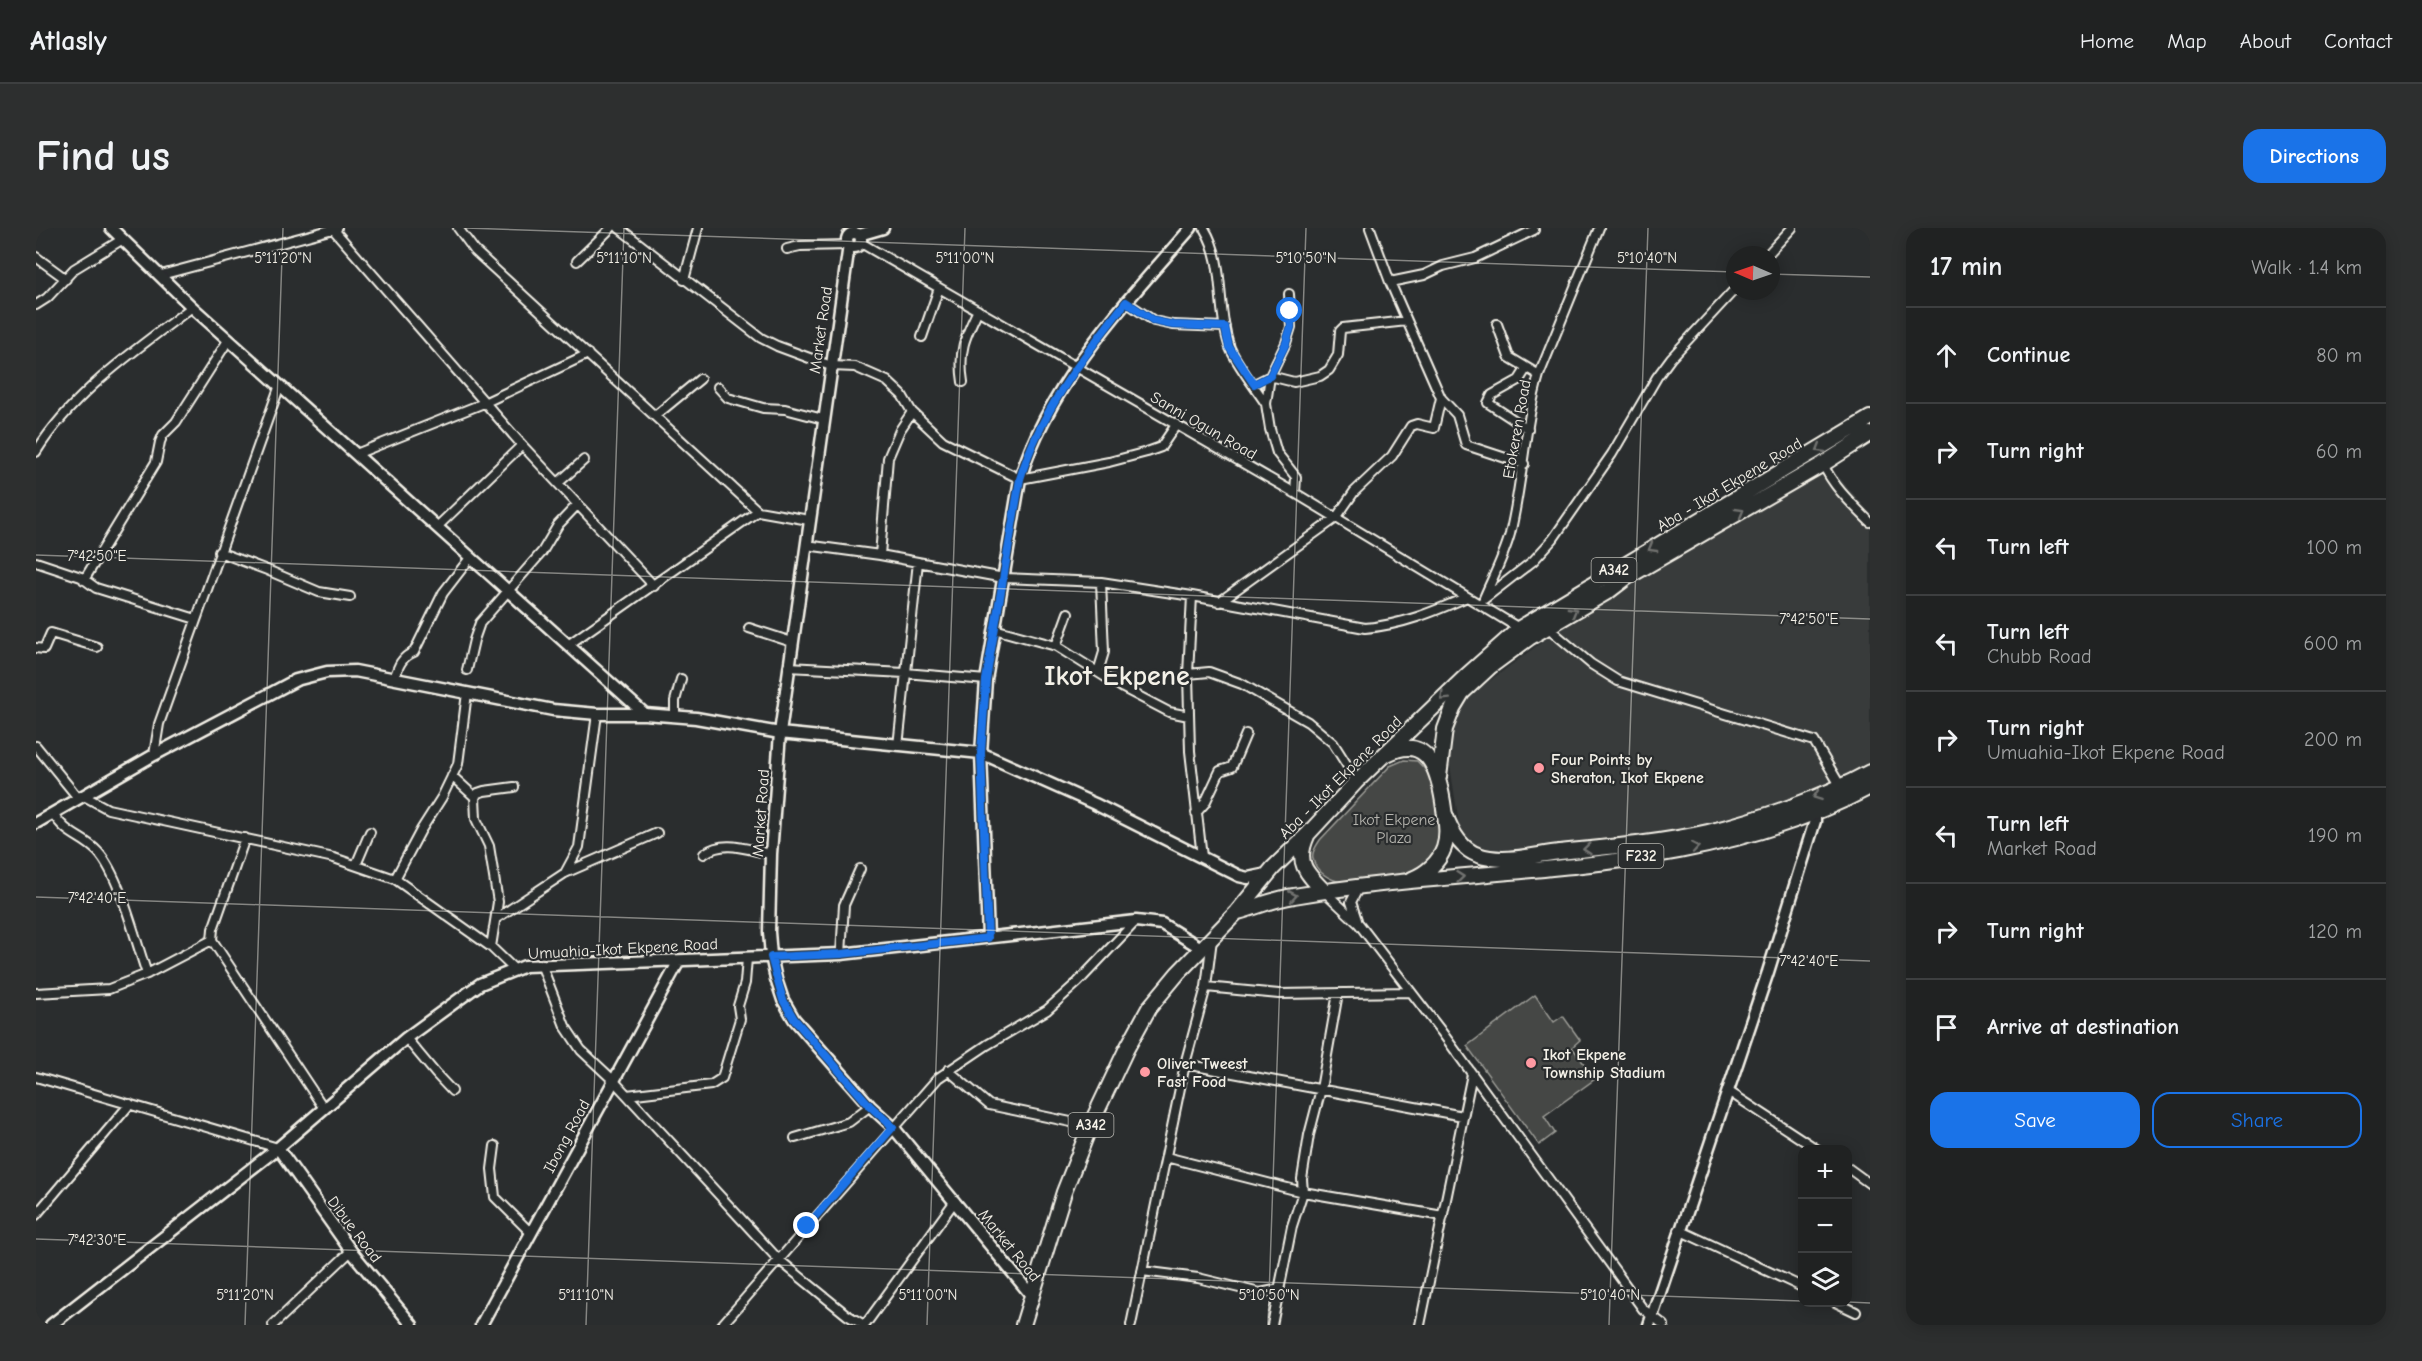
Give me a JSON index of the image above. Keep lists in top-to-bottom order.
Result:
{
  "streets": {
    "highway": ["Aba - Ikot Ekpene Road", "A342", "F232"],
    "main road": [
      "Market Road",
      "Umuahia-Ikot Ekpene Road",
      "Ibong Road",
      "Dibue Road"
    ],
    "street": ["Sanni Ogun Road", "Etokeren Road"]
  },
  "crossings": [
    ["Market Road", "Sanni Ogun Road"],
    ["Market Road", "Aba - Ikot Ekpene Road"],
    ["Market Road", "Umuahia-Ikot Ekpene Road"],
    ["Sanni Ogun Road", "Etokeren Road"],
    ["Sanni Ogun Road", "Aba - Ikot Ekpene Road"],
    ["Sanni Ogun Road", "A342"],
    ["Aba - Ikot Ekpene Road", "A342"],
    ["Aba - Ikot Ekpene Road", "F232"],
    ["Aba - Ikot Ekpene Road", "Umuahia-Ikot Ekpene Road"],
    ["A342", "F232"],
    ["Umuahia-Ikot Ekpene Road", "Ibong Road"],
    ["Umuahia-Ikot Ekpene Road", "Dibue Road"]
  ],
  "districts": ["Ikot Ekpene"],
  "parks": ["Ikot Ekpene Plaza"],
  "places": ["Four Points by Sheraton, Ikot Ekpene", "Ikot Ekpene Township Stadium", "Oliver Tweest Fast Food"],
  "north": "left",
  "page": {
    "header": "Atlasly",
    "nav": [
      "Home",
      "Map",
      "About",
      "Contact"
    ],
    "buttons": [
      "Directions",
      ["Save", "Share"]
    ],
    "title": "Find us",
    "heading": ["17 min", "Walk · 1.4 km"],
    "list": [
      ["Continue", "80 m"],
      ["Turn right", "60 m"],
      ["Turn left", "100 m"],
      ["Turn left", "Chubb Road", "600 m"],
      ["Turn right", "Umuahia-Ikot Ekpene Road", "200 m"],
      ["Turn left", "Market Road", "190 m"],
      ["Turn right", "120 m"],
      "Arrive at destination"
    ],
    "map_buttons": ["+", "−"]
  },
  "coordinates": [
    "5°11'20\"N",
    "5°11'10\"N",
    "5°11'00\"N",
    "5°10'50\"N",
    "5°10'40\"N",
    "7°42'50\"E",
    "7°42'40\"E",
    "7°42'30\"E"
  ]
}
